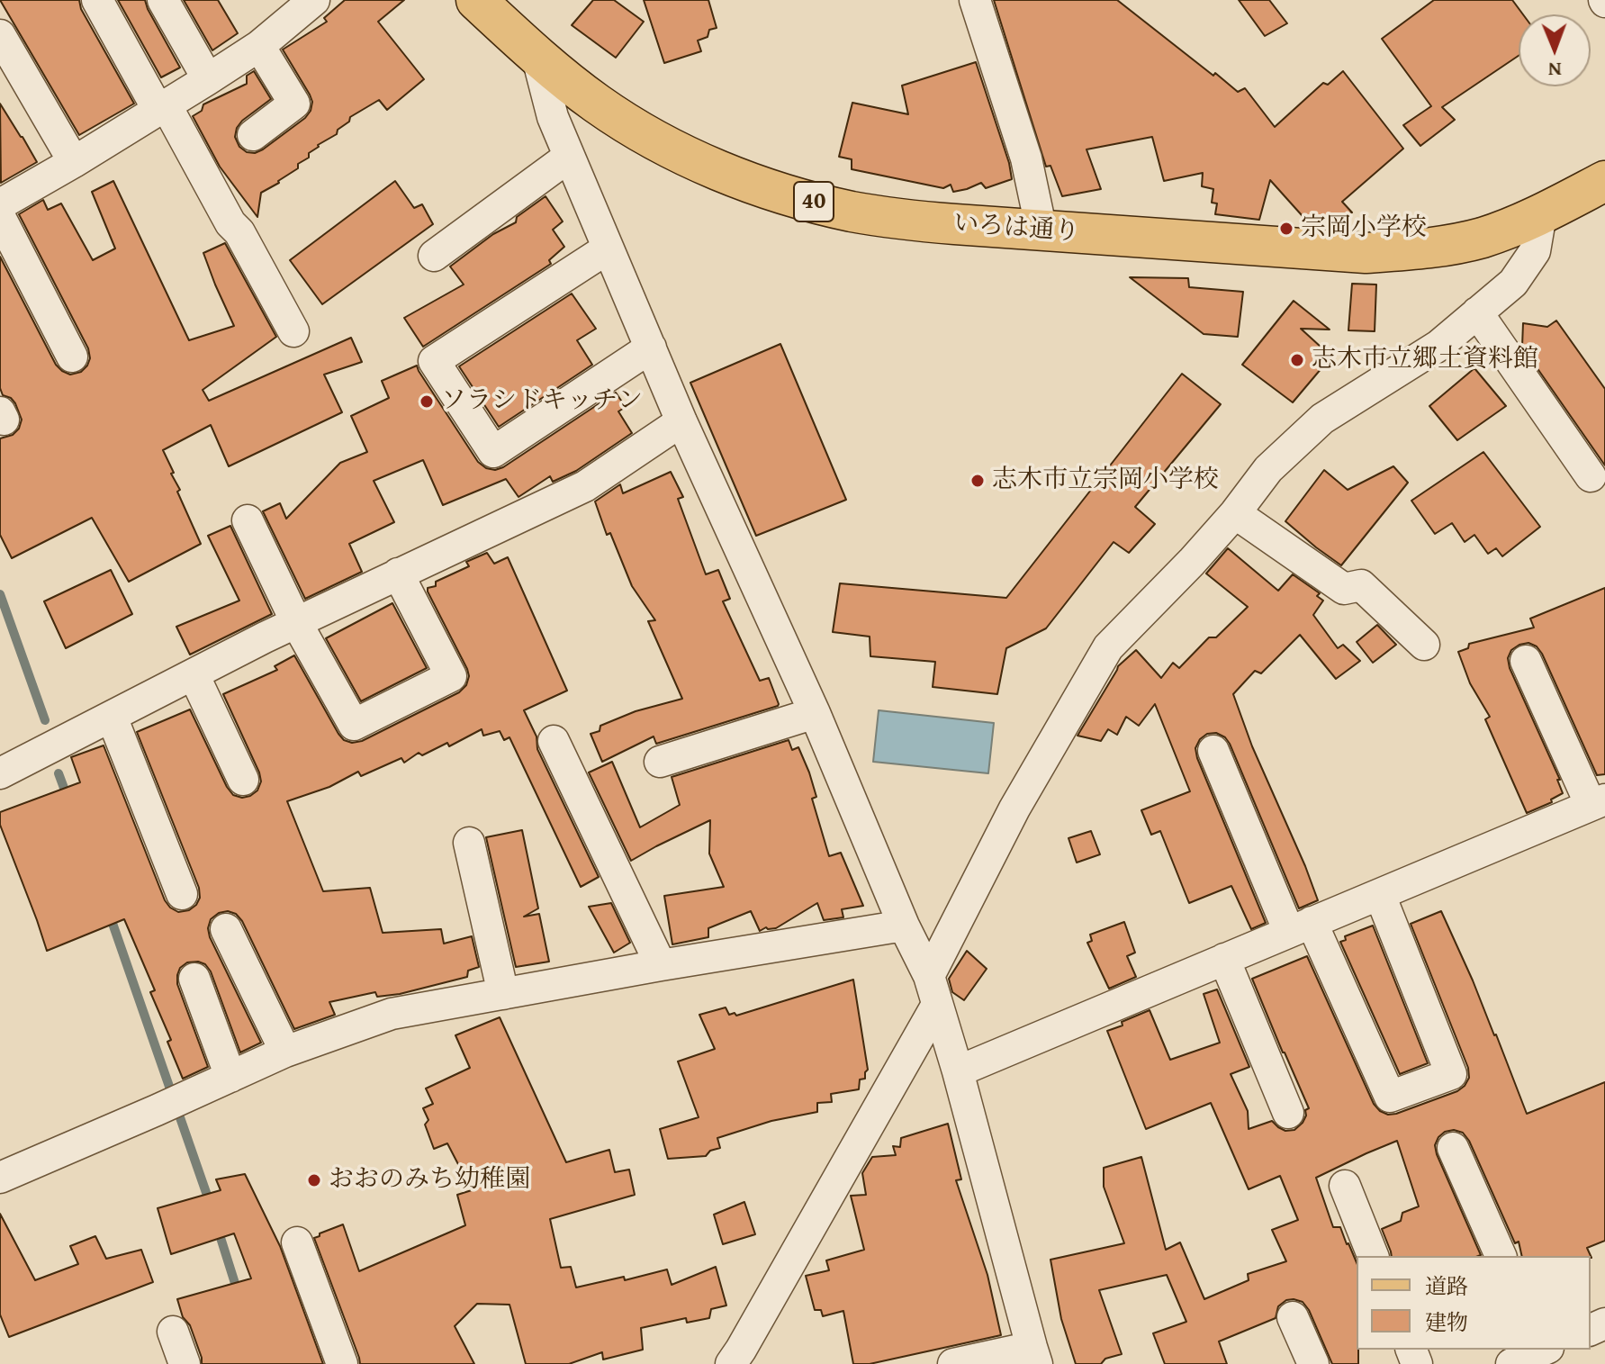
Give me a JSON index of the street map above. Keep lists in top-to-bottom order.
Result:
{
  "streets": {
    "main road": ["40", "いろは通り"]
  },
  "places": [
    "宗岡小学校",
    "志木市立郷土資料館",
    "ソラシドキッチン",
    "志木市立宗岡小学校",
    "おおのみち幼稚園"
  ],
  "legend": ["道路", "建物"],
  "north": "bottom"
}
